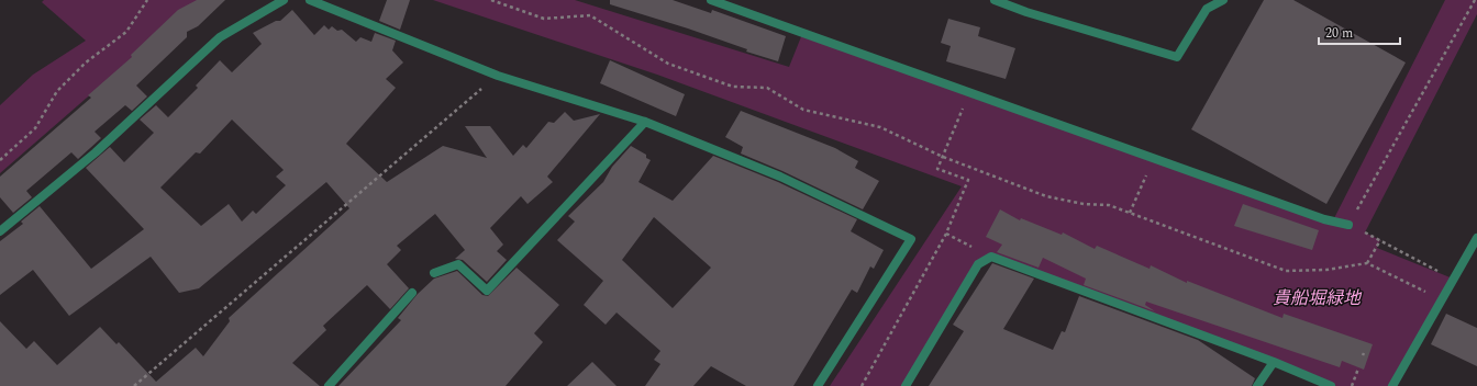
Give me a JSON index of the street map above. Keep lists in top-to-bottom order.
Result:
{
  "parks": ["貴船堀緑地"],
  "scale_bar": "20 m"
}
